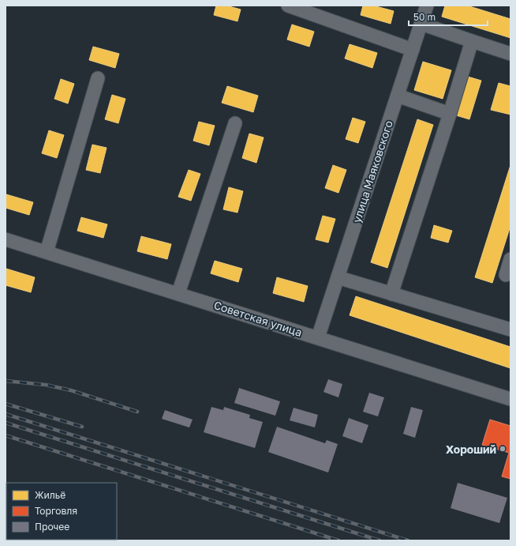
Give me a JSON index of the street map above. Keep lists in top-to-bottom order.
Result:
{
  "streets": {
    "street": ["улица Маяковского", "Советская улица"]
  },
  "crossings": [
    ["улица Маяковского", "Советская улица"]
  ],
  "places": ["Хороший"],
  "legend": ["Жильё", "Торговля", "Прочее"],
  "scale_bar": "50 m"
}
